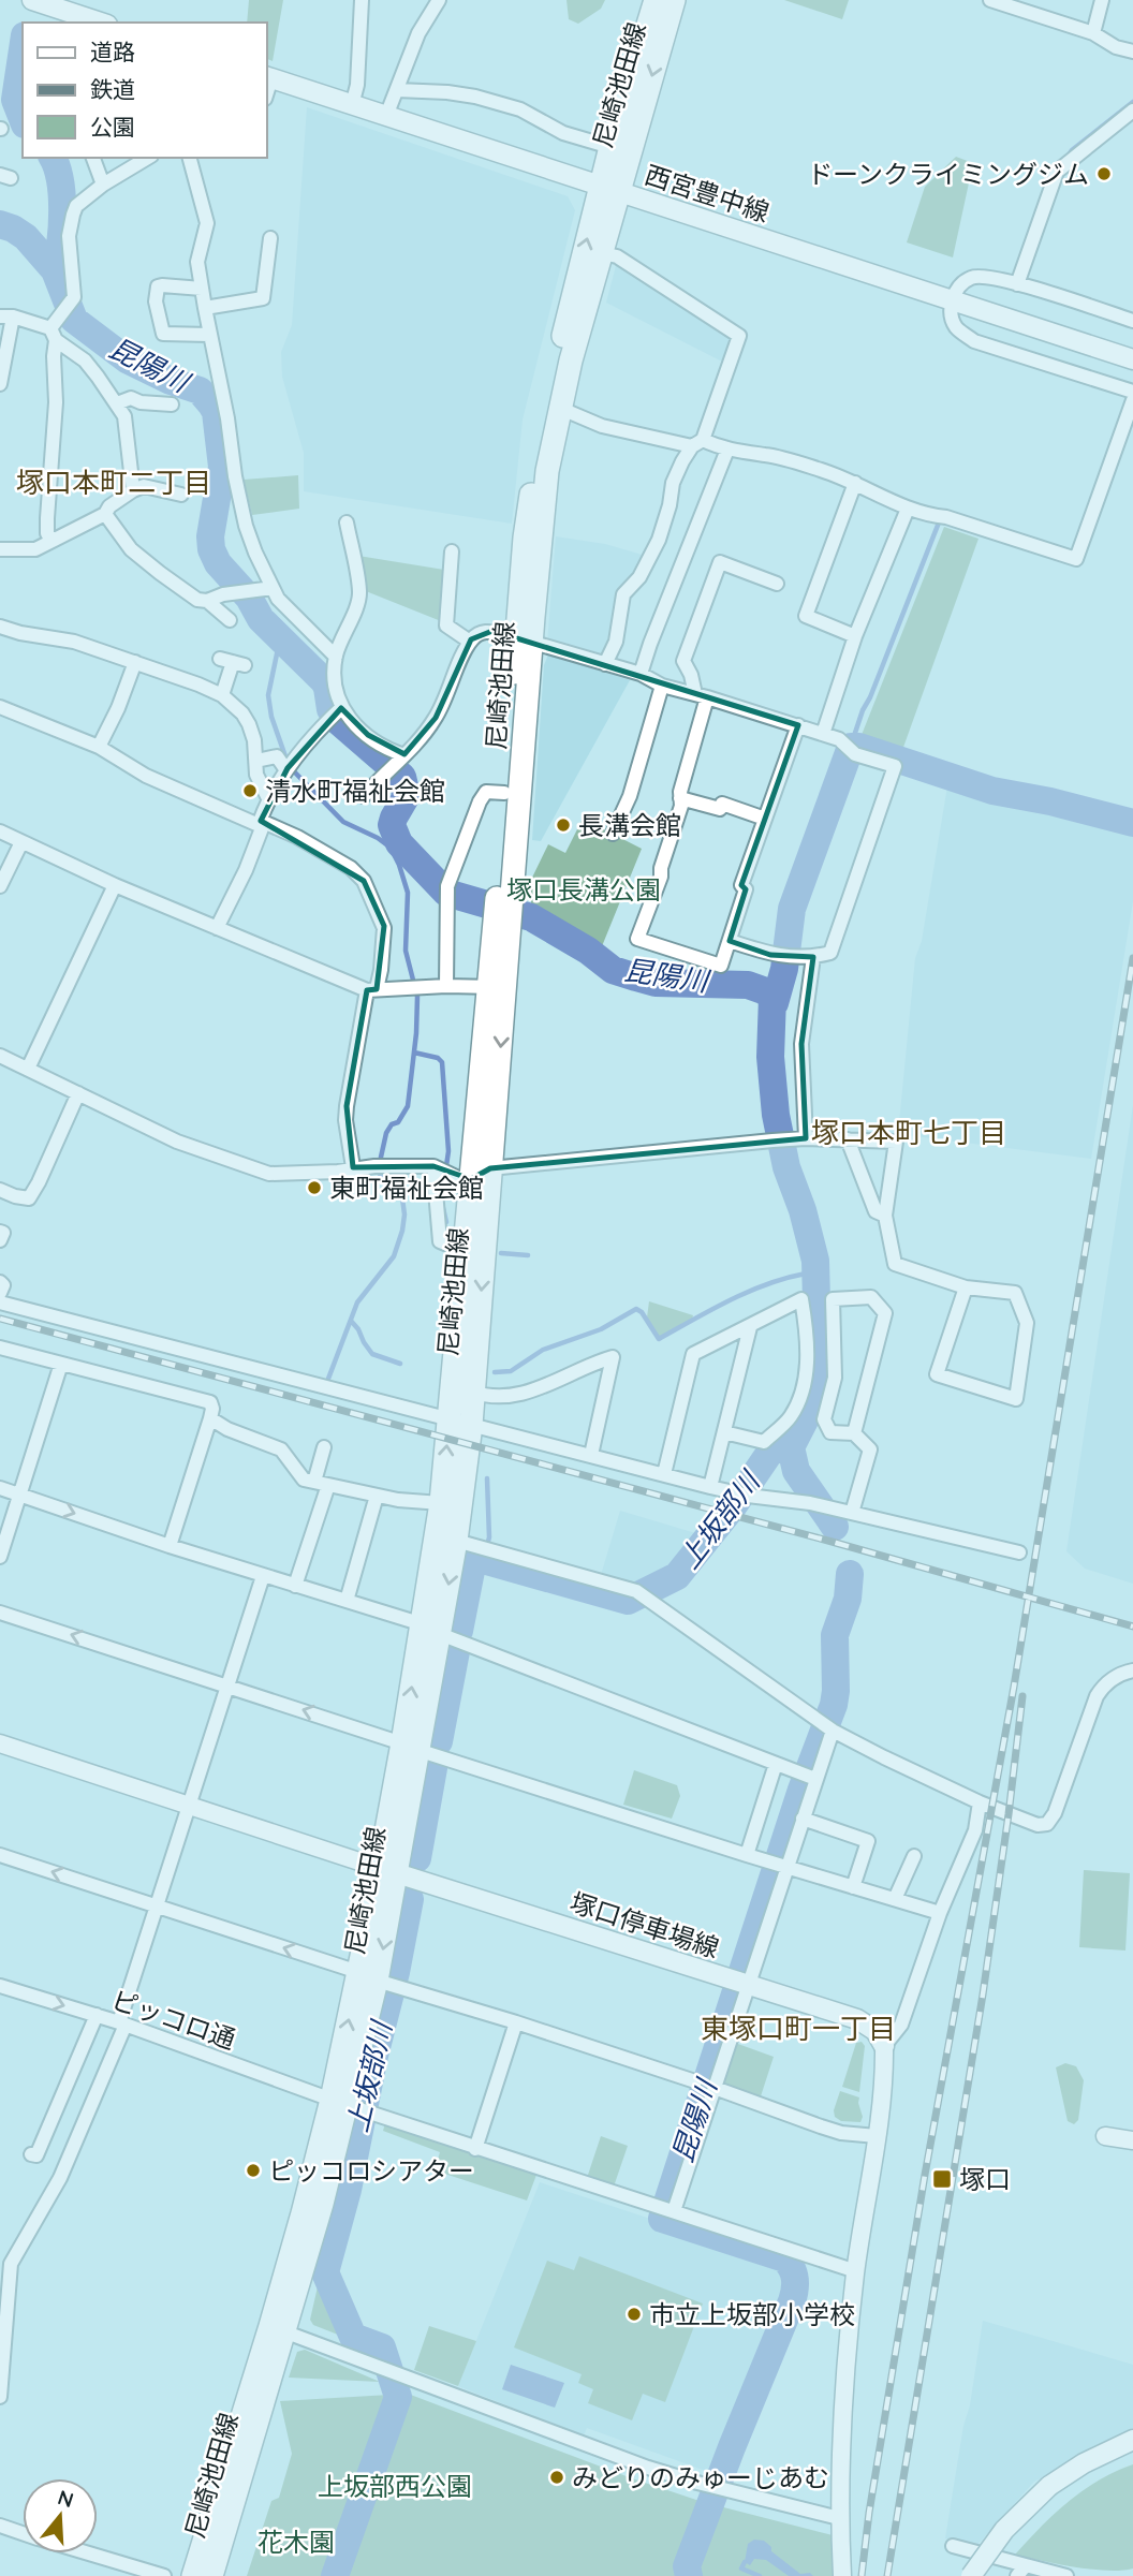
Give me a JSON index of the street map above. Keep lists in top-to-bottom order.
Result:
{
  "streets": {
    "main road": ["尼崎池田線", "西宮豊中線", "塚口停車場線"],
    "street": ["ピッコロ通"]
  },
  "crossings": [
    ["尼崎池田線", "西宮豊中線"],
    ["尼崎池田線", "塚口停車場線"],
    ["尼崎池田線", "ピッコロ通"]
  ],
  "districts": ["塚口本町二丁目", "塚口本町七丁目", "東塚口町一丁目"],
  "water": ["昆陽川", "上坂部川"],
  "parks": ["塚口長溝公園", "上坂部西公園", "花木園"],
  "places": {
    "other": [
      "ドーンクライミングジム",
      "清水町福祉会館",
      "長溝会館",
      "東町福祉会館",
      "ピッコロシアター",
      "市立上坂部小学校",
      "みどりのみゅーじあむ"
    ],
    "transit": ["塚口"]
  },
  "legend": ["道路", "鉄道", "公園"],
  "north": "top"
}
